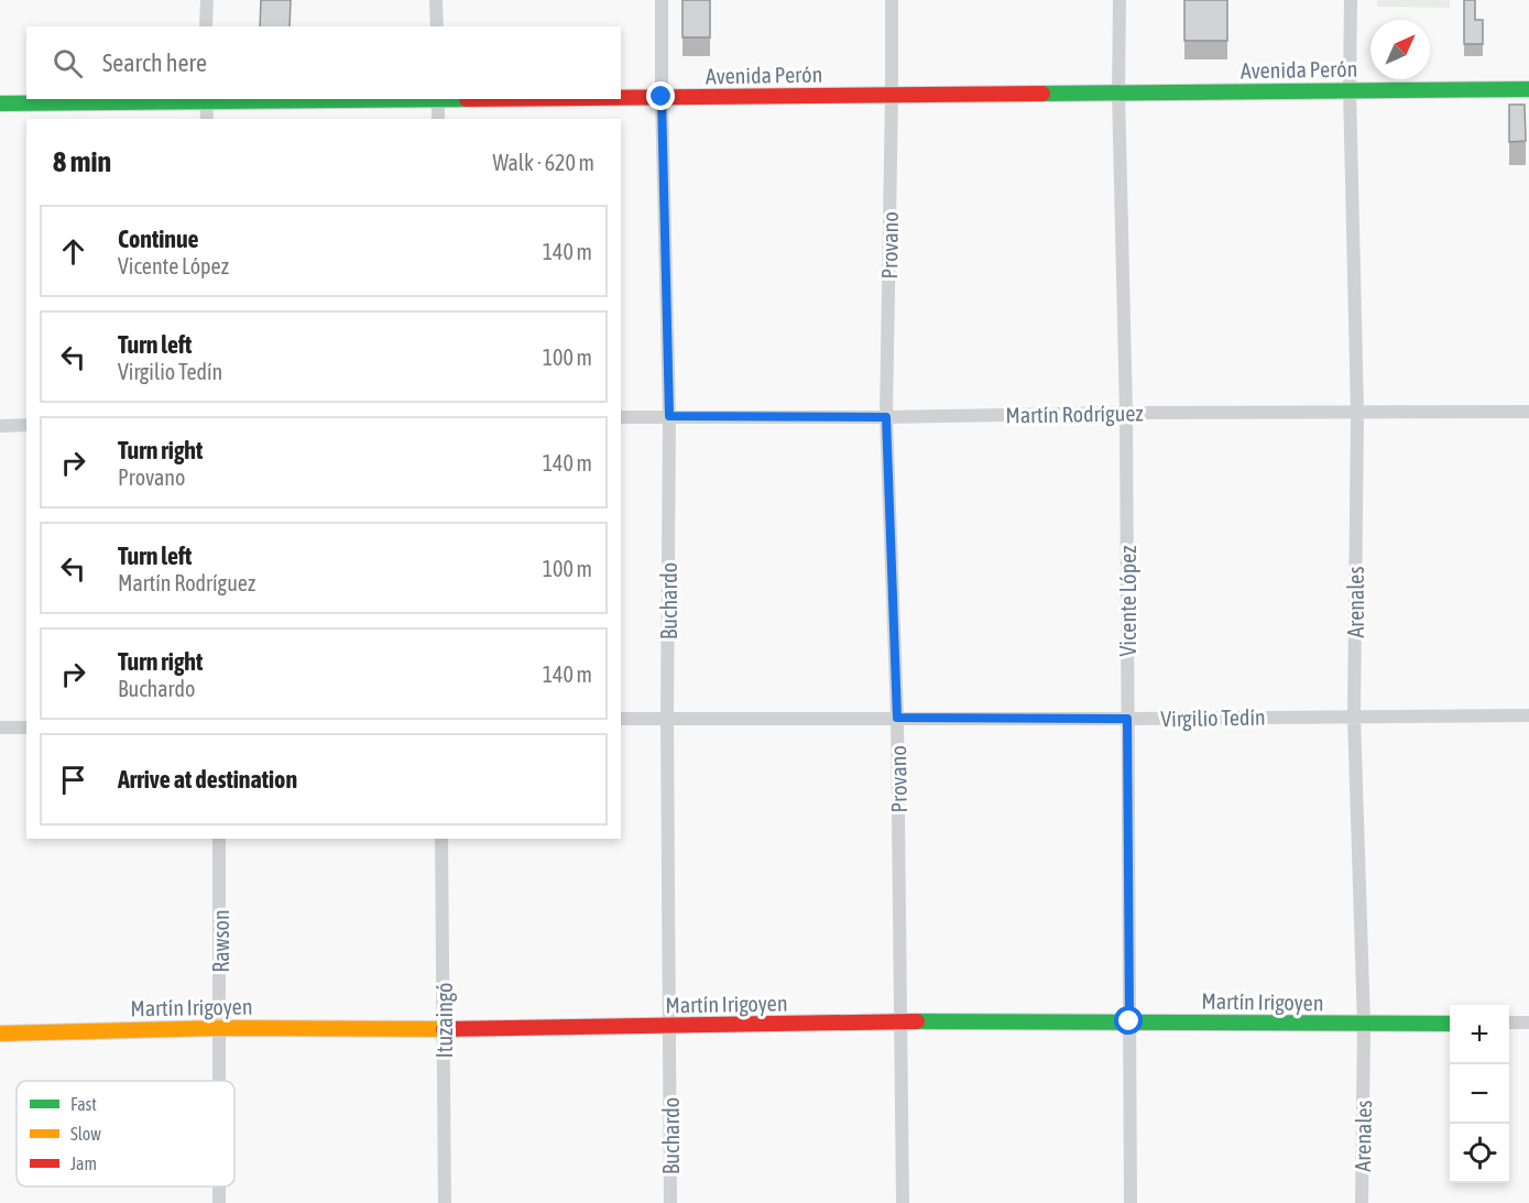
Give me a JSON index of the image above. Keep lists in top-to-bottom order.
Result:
{
  "streets": {
    "main road": ["Avenida Perón", "Martín Irigoyen"],
    "street": [
      "Provano",
      "Martín Rodríguez",
      "Buchardo",
      "Vicente López",
      "Arenales",
      "Virgilio Tedín",
      "Rawson",
      "Ituzaingó"
    ]
  },
  "crossings": [
    ["Avenida Perón", "Provano"],
    ["Avenida Perón", "Buchardo"],
    ["Avenida Perón", "Vicente López"],
    ["Avenida Perón", "Arenales"],
    ["Provano", "Martín Rodríguez"],
    ["Provano", "Virgilio Tedín"],
    ["Provano", "Martín Irigoyen"],
    ["Martín Rodríguez", "Buchardo"],
    ["Martín Rodríguez", "Vicente López"],
    ["Martín Rodríguez", "Arenales"],
    ["Buchardo", "Virgilio Tedín"],
    ["Buchardo", "Martín Irigoyen"],
    ["Vicente López", "Virgilio Tedín"],
    ["Vicente López", "Martín Irigoyen"],
    ["Arenales", "Virgilio Tedín"],
    ["Arenales", "Martín Irigoyen"],
    ["Rawson", "Martín Irigoyen"],
    ["Martín Irigoyen", "Ituzaingó"]
  ],
  "legend": ["Fast", "Slow", "Jam"],
  "north": "top right",
  "page": {
    "search": "Search here",
    "heading": ["8 min", "Walk · 620 m"],
    "list": [
      ["Continue", "Vicente López", "140 m"],
      ["Turn left", "Virgilio Tedín", "100 m"],
      ["Turn right", "Provano", "140 m"],
      ["Turn left", "Martín Rodríguez", "100 m"],
      ["Turn right", "Buchardo", "140 m"],
      "Arrive at destination"
    ],
    "map_buttons": ["+", "−"]
  }
}
